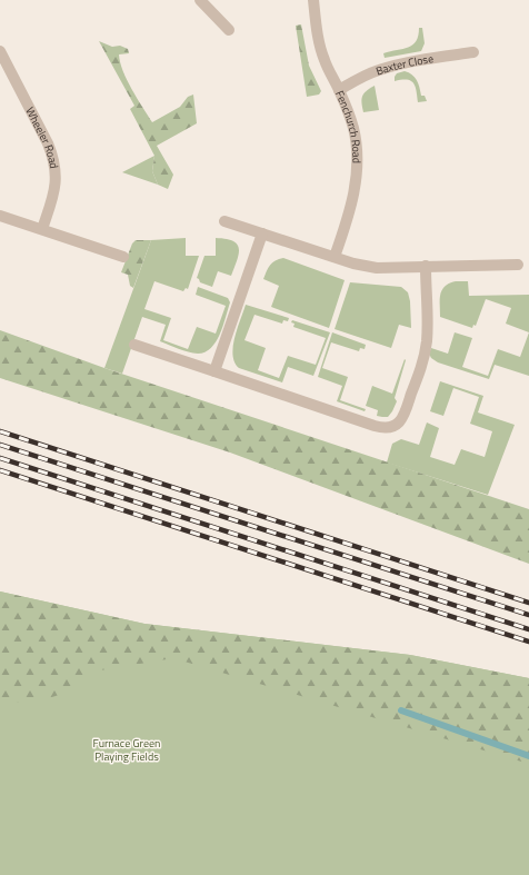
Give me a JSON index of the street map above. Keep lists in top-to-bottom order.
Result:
{
  "streets": {
    "street": ["Baxter Close", "Fenchurch Road", "Wheeler Road"]
  },
  "crossings": [
    ["Baxter Close", "Fenchurch Road"]
  ],
  "parks": ["Furnace Green Playing Fields"]
}
